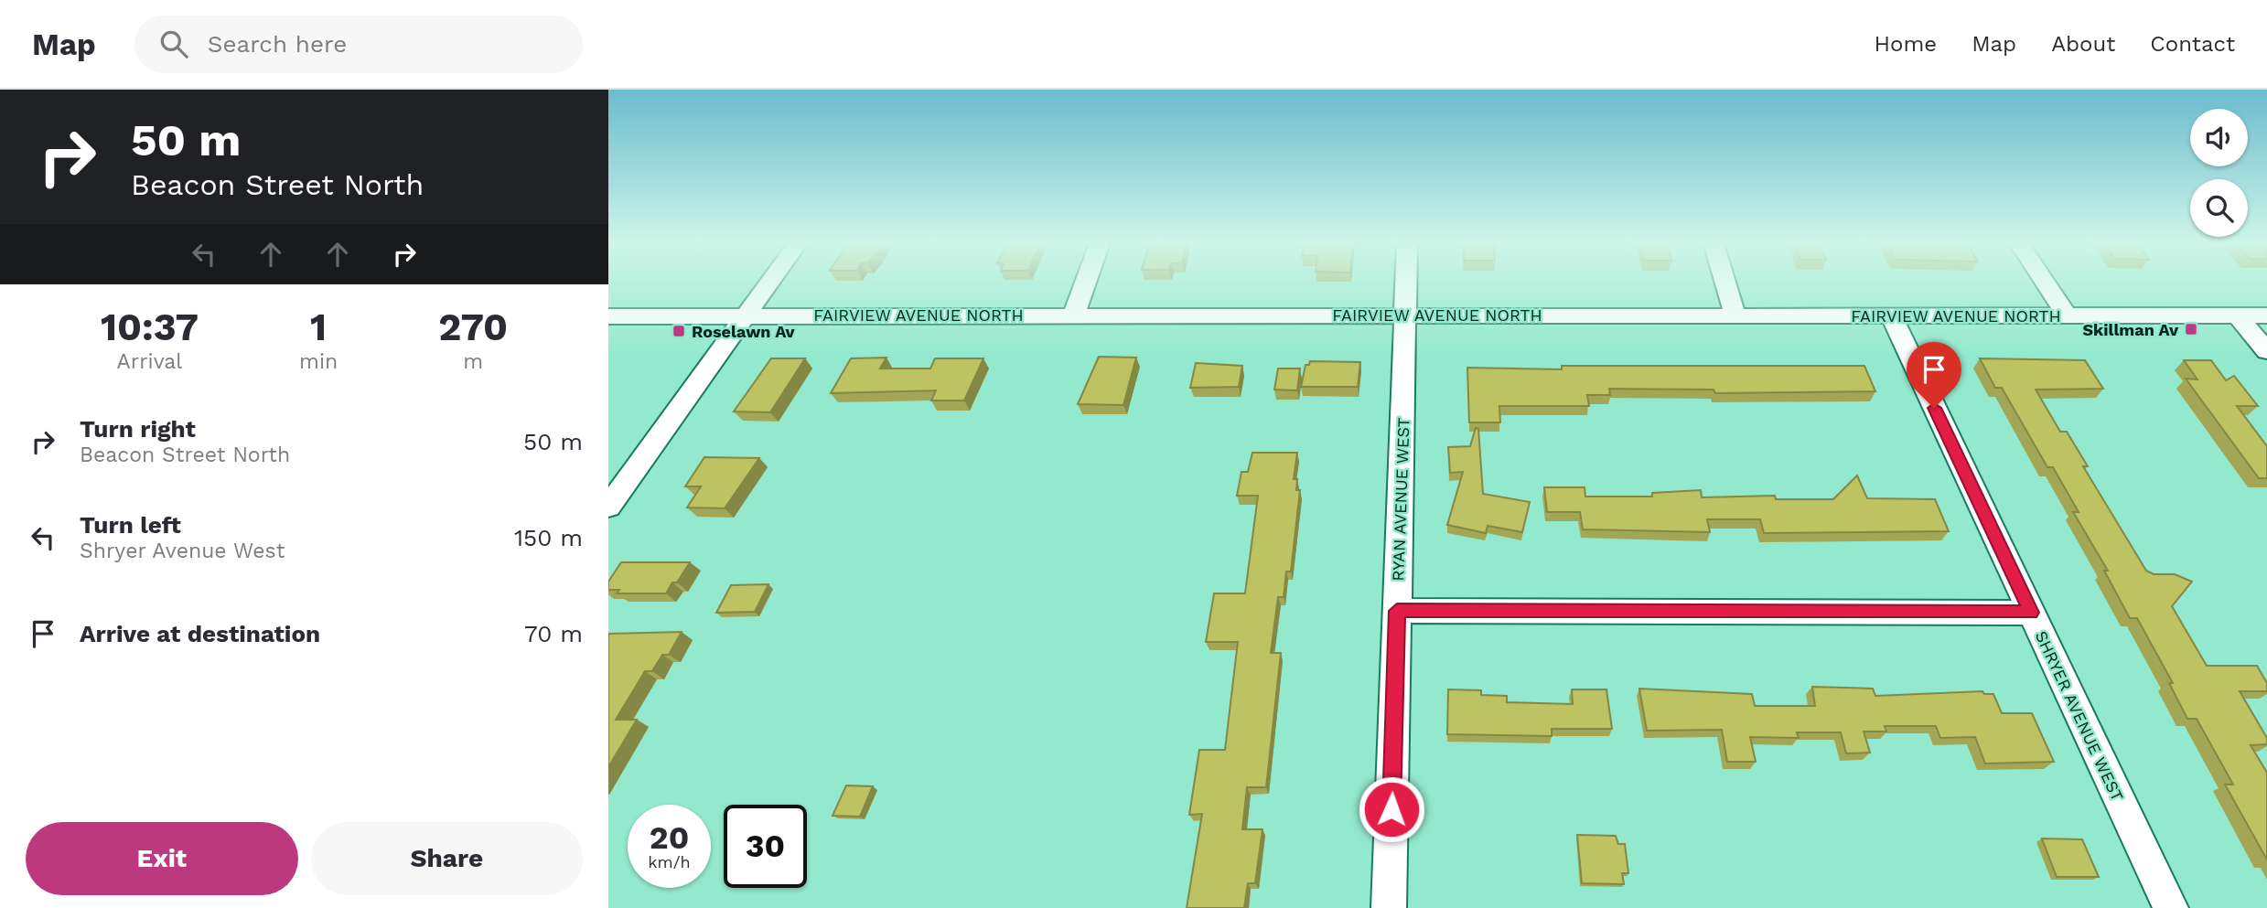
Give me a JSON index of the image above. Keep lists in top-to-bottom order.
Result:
{
  "streets": {
    "street": ["FAIRVIEW AVENUE NORTH", "RYAN AVENUE WEST", "SHRYER AVENUE WEST"]
  },
  "crossings": [
    ["FAIRVIEW AVENUE NORTH", "RYAN AVENUE WEST"],
    ["FAIRVIEW AVENUE NORTH", "SHRYER AVENUE WEST"]
  ],
  "places": {
    "transit": ["Skillman Av", "Roselawn Av"]
  },
  "page": {
    "header": "Map",
    "search": "Search here",
    "nav": [
      "Home",
      "Map",
      "About",
      "Contact"
    ],
    "turn": ["50 m", "Beacon Street North"],
    "eta": [
      "10:37",
      "Arrival",
      "1",
      "min",
      "270",
      "m"
    ],
    "list": [
      {
        "name": "Turn right",
        "note": "Beacon Street North",
        "value": "50 m"
      },
      {
        "name": "Turn left",
        "note": "Shryer Avenue West",
        "value": "150 m"
      },
      {
        "name": "Arrive at destination",
        "value": "70 m"
      }
    ],
    "speed": "20 km/h",
    "limit": "30",
    "buttons": ["Exit", "Share"]
  }
}
